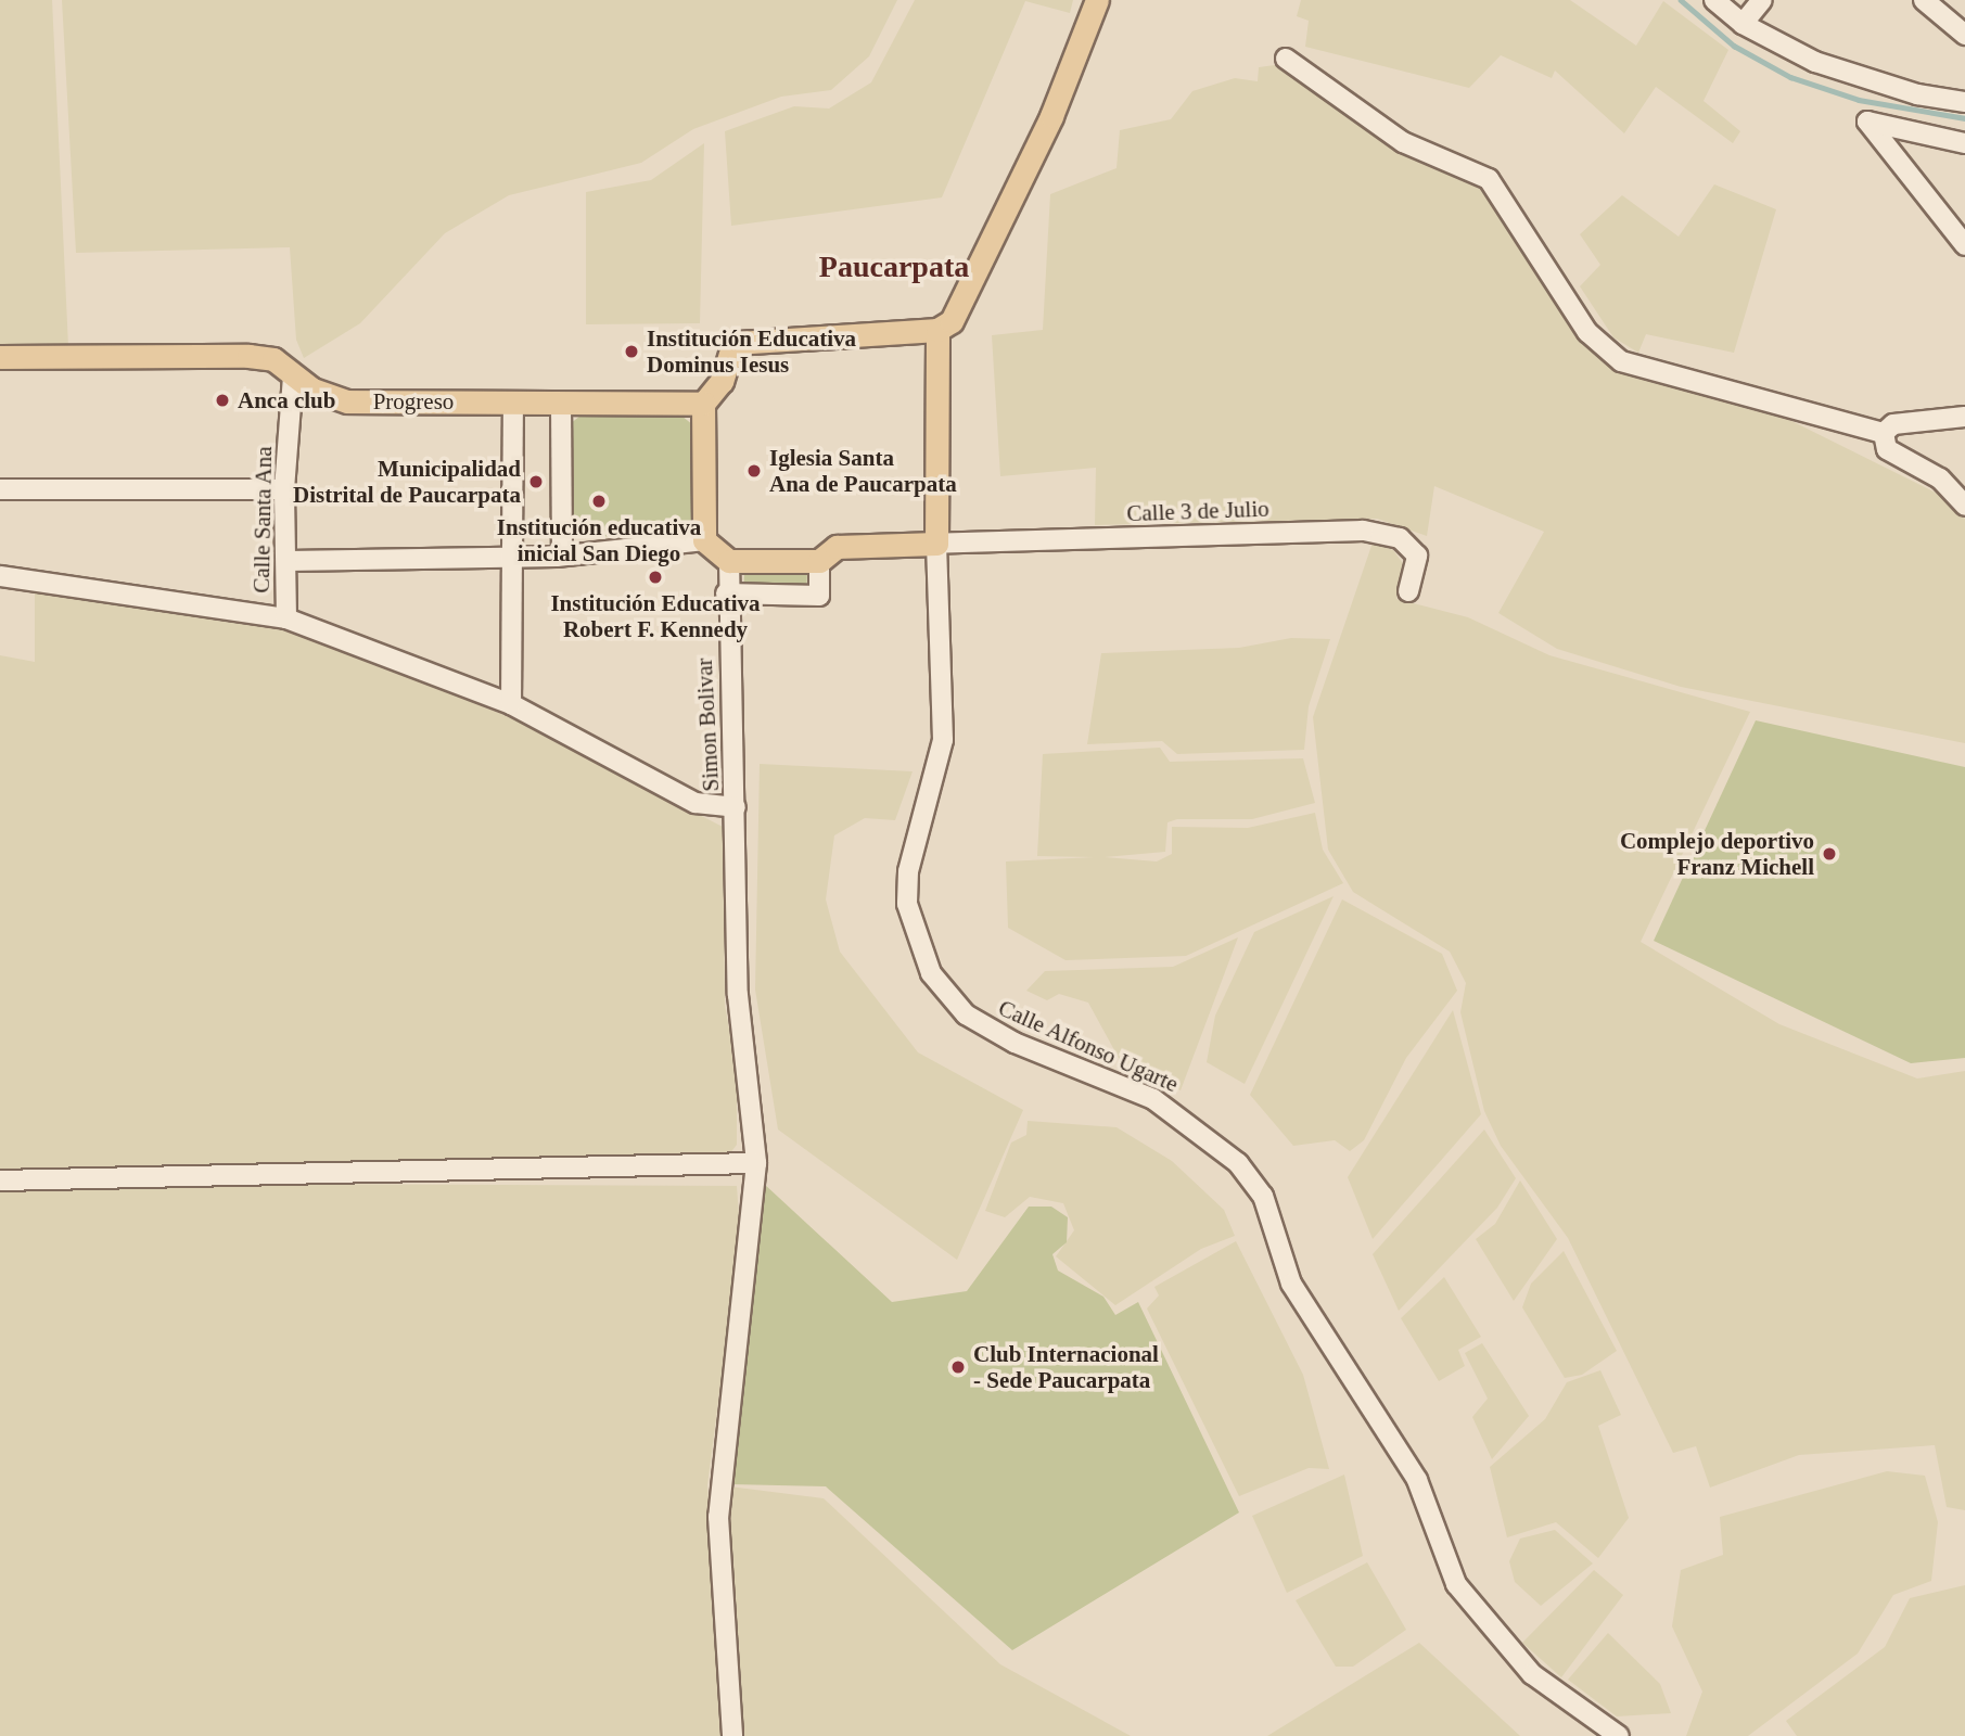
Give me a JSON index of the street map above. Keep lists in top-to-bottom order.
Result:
{
  "streets": {
    "main road": ["Progreso"],
    "street": [
      "Calle 3 de Julio",
      "Calle Santa Ana",
      "Simon Bolivar",
      "Calle Alfonso Ugarte"
    ]
  },
  "crossings": [
    ["Progreso", "Calle Santa Ana"],
    ["Calle 3 de Julio", "Calle Alfonso Ugarte"]
  ],
  "districts": ["Paucarpata"],
  "places": [
    "Institución Educativa Dominus Iesus",
    "Anca club",
    "Iglesia Santa Ana de Paucarpata",
    "Municipalidad Distrital de Paucarpata",
    "Institución educativa inicial San Diego",
    "Institución Educativa Robert F. Kennedy",
    "Complejo deportivo Franz Michell",
    "Club Internacional - Sede Paucarpata"
  ]
}
